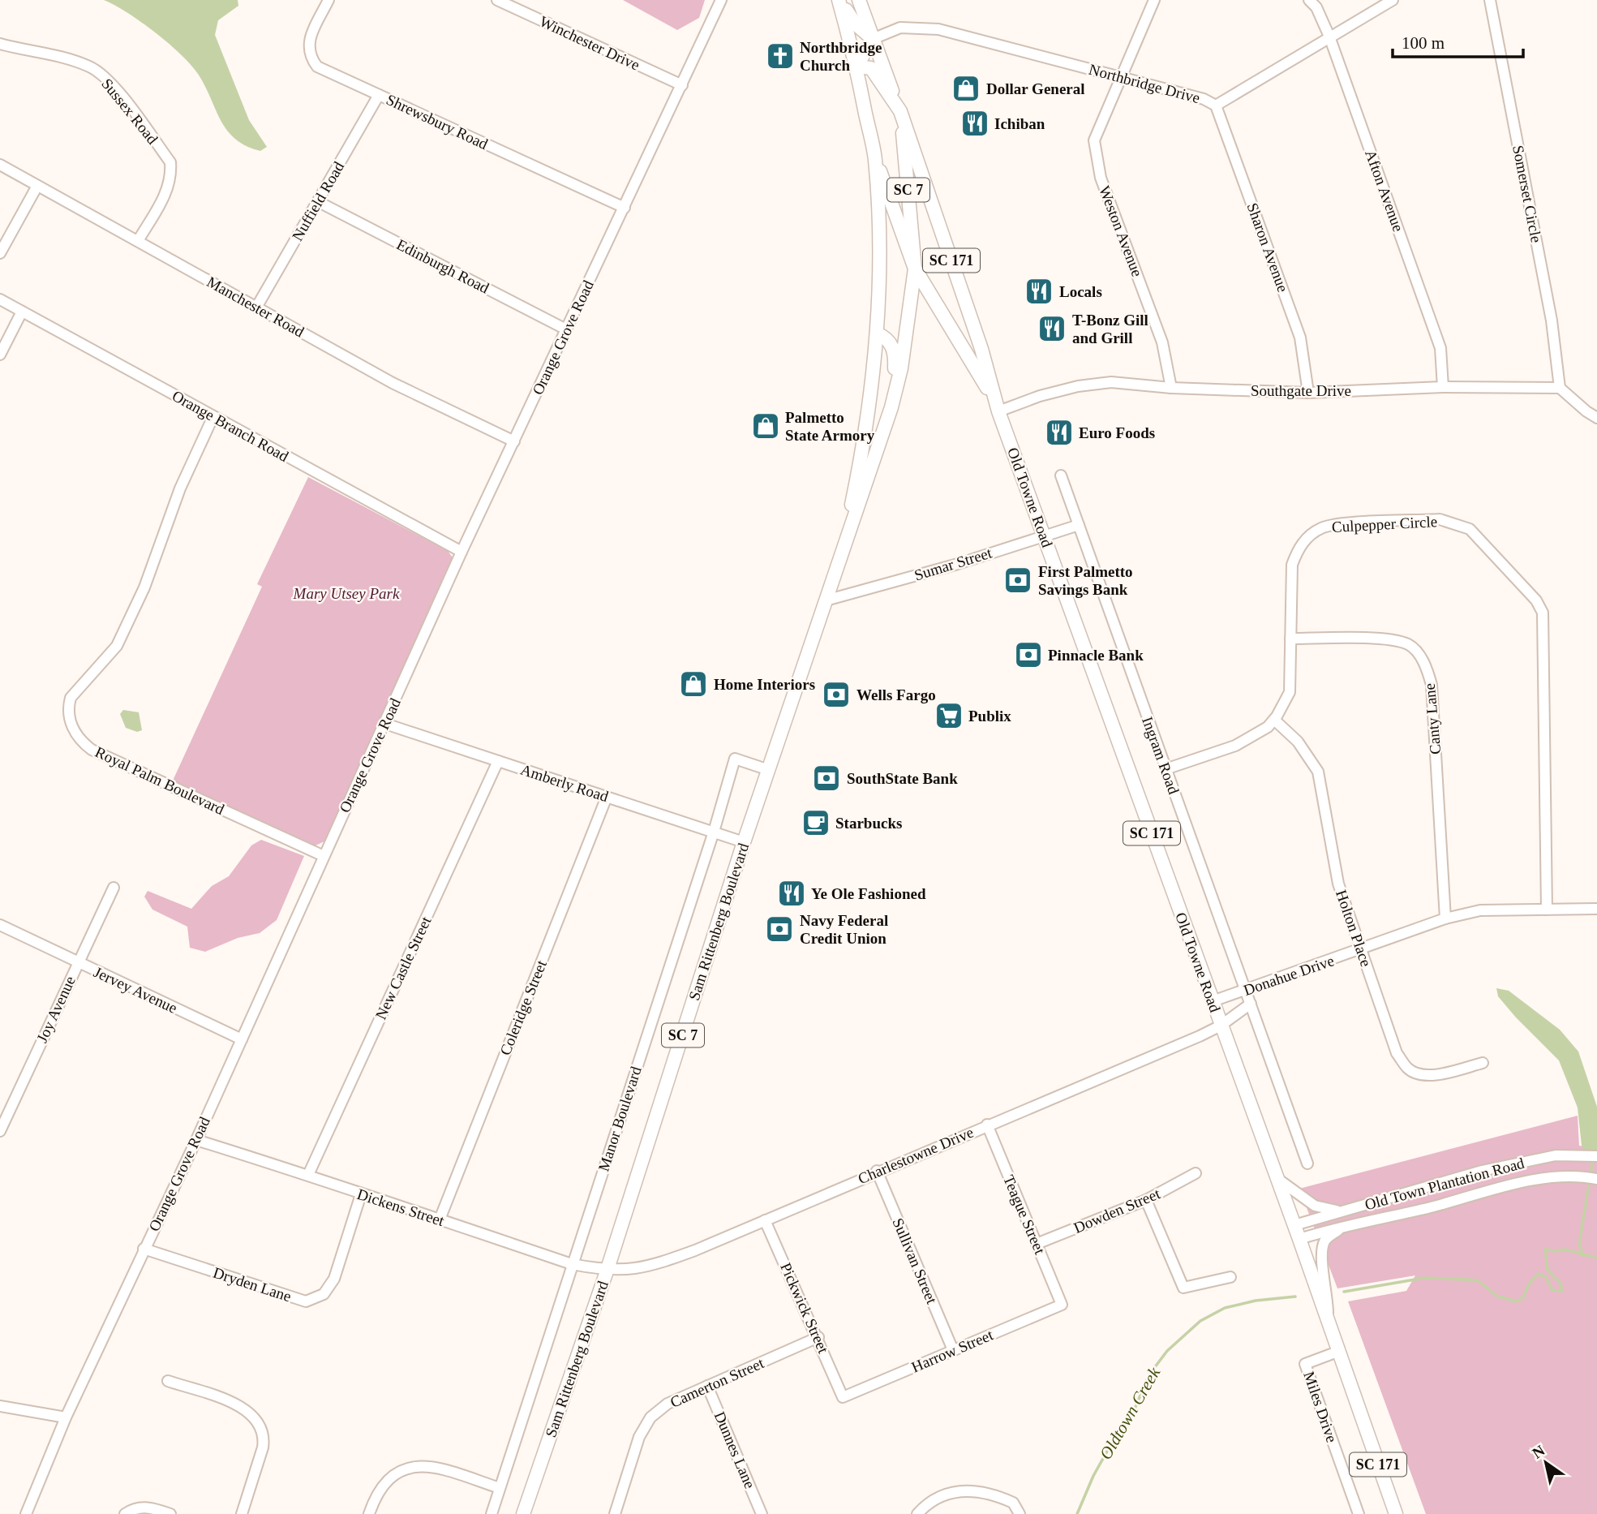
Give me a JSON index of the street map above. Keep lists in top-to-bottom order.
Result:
{
  "streets": {
    "main road": [
      "SC 7",
      "SC 171",
      "Old Towne Road",
      "Sam Rittenberg Boulevard"
    ],
    "street": [
      "Winchester Drive",
      "Northbridge Drive",
      "Sussex Road",
      "Shrewsbury Road",
      "Afton Avenue",
      "Somerset Circle",
      "Nuffield Road",
      "Weston Avenue",
      "Sharon Avenue",
      "Edinburgh Road",
      "Manchester Road",
      "Orange Grove Road",
      "Southgate Drive",
      "Orange Branch Road",
      "Culpepper Circle",
      "Sumar Street",
      "Canty Lane",
      "Ingram Road",
      "Royal Palm Boulevard",
      "Amberly Road",
      "Holton Place",
      "New Castle Street",
      "Donahue Drive",
      "Jervey Avenue",
      "Coleridge Street",
      "Joy Avenue",
      "Manor Boulevard",
      "Charlestowne Drive",
      "Old Town Plantation Road",
      "Dickens Street",
      "Dowden Street",
      "Teague Street",
      "Sullivan Street",
      "Dryden Lane",
      "Pickwick Street",
      "Harrow Street",
      "Camerton Street",
      "Miles Drive",
      "Dunnes Lane"
    ]
  },
  "crossings": [
    ["Winchester Drive", "Orange Grove Road"],
    ["Northbridge Drive", "Afton Avenue"],
    ["Northbridge Drive", "Weston Avenue"],
    ["Northbridge Drive", "Sharon Avenue"],
    ["Northbridge Drive", "Sam Rittenberg Boulevard"],
    ["Sussex Road", "Manchester Road"],
    ["Shrewsbury Road", "Nuffield Road"],
    ["Shrewsbury Road", "Orange Grove Road"],
    ["Afton Avenue", "Southgate Drive"],
    ["Somerset Circle", "Southgate Drive"],
    ["Nuffield Road", "Edinburgh Road"],
    ["Nuffield Road", "Manchester Road"],
    ["Weston Avenue", "Southgate Drive"],
    ["Sharon Avenue", "Southgate Drive"],
    ["Edinburgh Road", "Orange Grove Road"],
    ["Manchester Road", "Orange Grove Road"],
    ["Orange Grove Road", "Orange Branch Road"],
    ["Orange Grove Road", "Royal Palm Boulevard"],
    ["Orange Grove Road", "Amberly Road"],
    ["Orange Grove Road", "Jervey Avenue"],
    ["Orange Grove Road", "Dickens Street"],
    ["Orange Grove Road", "Dryden Lane"],
    ["Southgate Drive", "Old Towne Road"],
    ["Orange Branch Road", "Royal Palm Boulevard"],
    ["Old Towne Road", "Sumar Street"],
    ["Old Towne Road", "Sam Rittenberg Boulevard"],
    ["Old Towne Road", "Donahue Drive"],
    ["Old Towne Road", "Charlestowne Drive"],
    ["Old Towne Road", "Old Town Plantation Road"],
    ["Old Towne Road", "Miles Drive"],
    ["Culpepper Circle", "Canty Lane"],
    ["Culpepper Circle", "Ingram Road"],
    ["Culpepper Circle", "Holton Place"],
    ["Culpepper Circle", "Donahue Drive"],
    ["Sumar Street", "Ingram Road"],
    ["Sumar Street", "Sam Rittenberg Boulevard"],
    ["Canty Lane", "Donahue Drive"],
    ["Ingram Road", "Donahue Drive"],
    ["Ingram Road", "Charlestowne Drive"],
    ["Amberly Road", "Sam Rittenberg Boulevard"],
    ["Amberly Road", "New Castle Street"],
    ["Amberly Road", "Coleridge Street"],
    ["Amberly Road", "Manor Boulevard"],
    ["Sam Rittenberg Boulevard", "Manor Boulevard"],
    ["Sam Rittenberg Boulevard", "Charlestowne Drive"],
    ["Sam Rittenberg Boulevard", "Dickens Street"],
    ["Holton Place", "Donahue Drive"],
    ["New Castle Street", "Dickens Street"],
    ["Jervey Avenue", "Joy Avenue"],
    ["Coleridge Street", "Dickens Street"],
    ["Manor Boulevard", "Dickens Street"],
    ["Charlestowne Drive", "Dickens Street"],
    ["Charlestowne Drive", "Teague Street"],
    ["Charlestowne Drive", "Sullivan Street"],
    ["Charlestowne Drive", "Pickwick Street"],
    ["Dickens Street", "Dryden Lane"],
    ["Dowden Street", "Teague Street"],
    ["Teague Street", "Harrow Street"],
    ["Sullivan Street", "Harrow Street"],
    ["Pickwick Street", "Harrow Street"],
    ["Pickwick Street", "Camerton Street"],
    ["Camerton Street", "Dunnes Lane"]
  ],
  "water": ["Oldtown Creek"],
  "parks": ["Mary Utsey Park"],
  "places": {
    "church": ["Northbridge Church"],
    "shop": ["Dollar General", "Palmetto State Armory", "Home Interiors"],
    "restaurant": [
      "Ichiban",
      "Locals",
      "T-Bonz Gill and Grill",
      "Euro Foods",
      "Ye Ole Fashioned"
    ],
    "bank": [
      "First Palmetto Savings Bank",
      "Pinnacle Bank",
      "Wells Fargo",
      "SouthState Bank",
      "Navy Federal Credit Union"
    ],
    "supermarket": ["Publix"],
    "cafe": ["Starbucks"]
  },
  "scale_bar": "100 m",
  "north": "top left"
}
